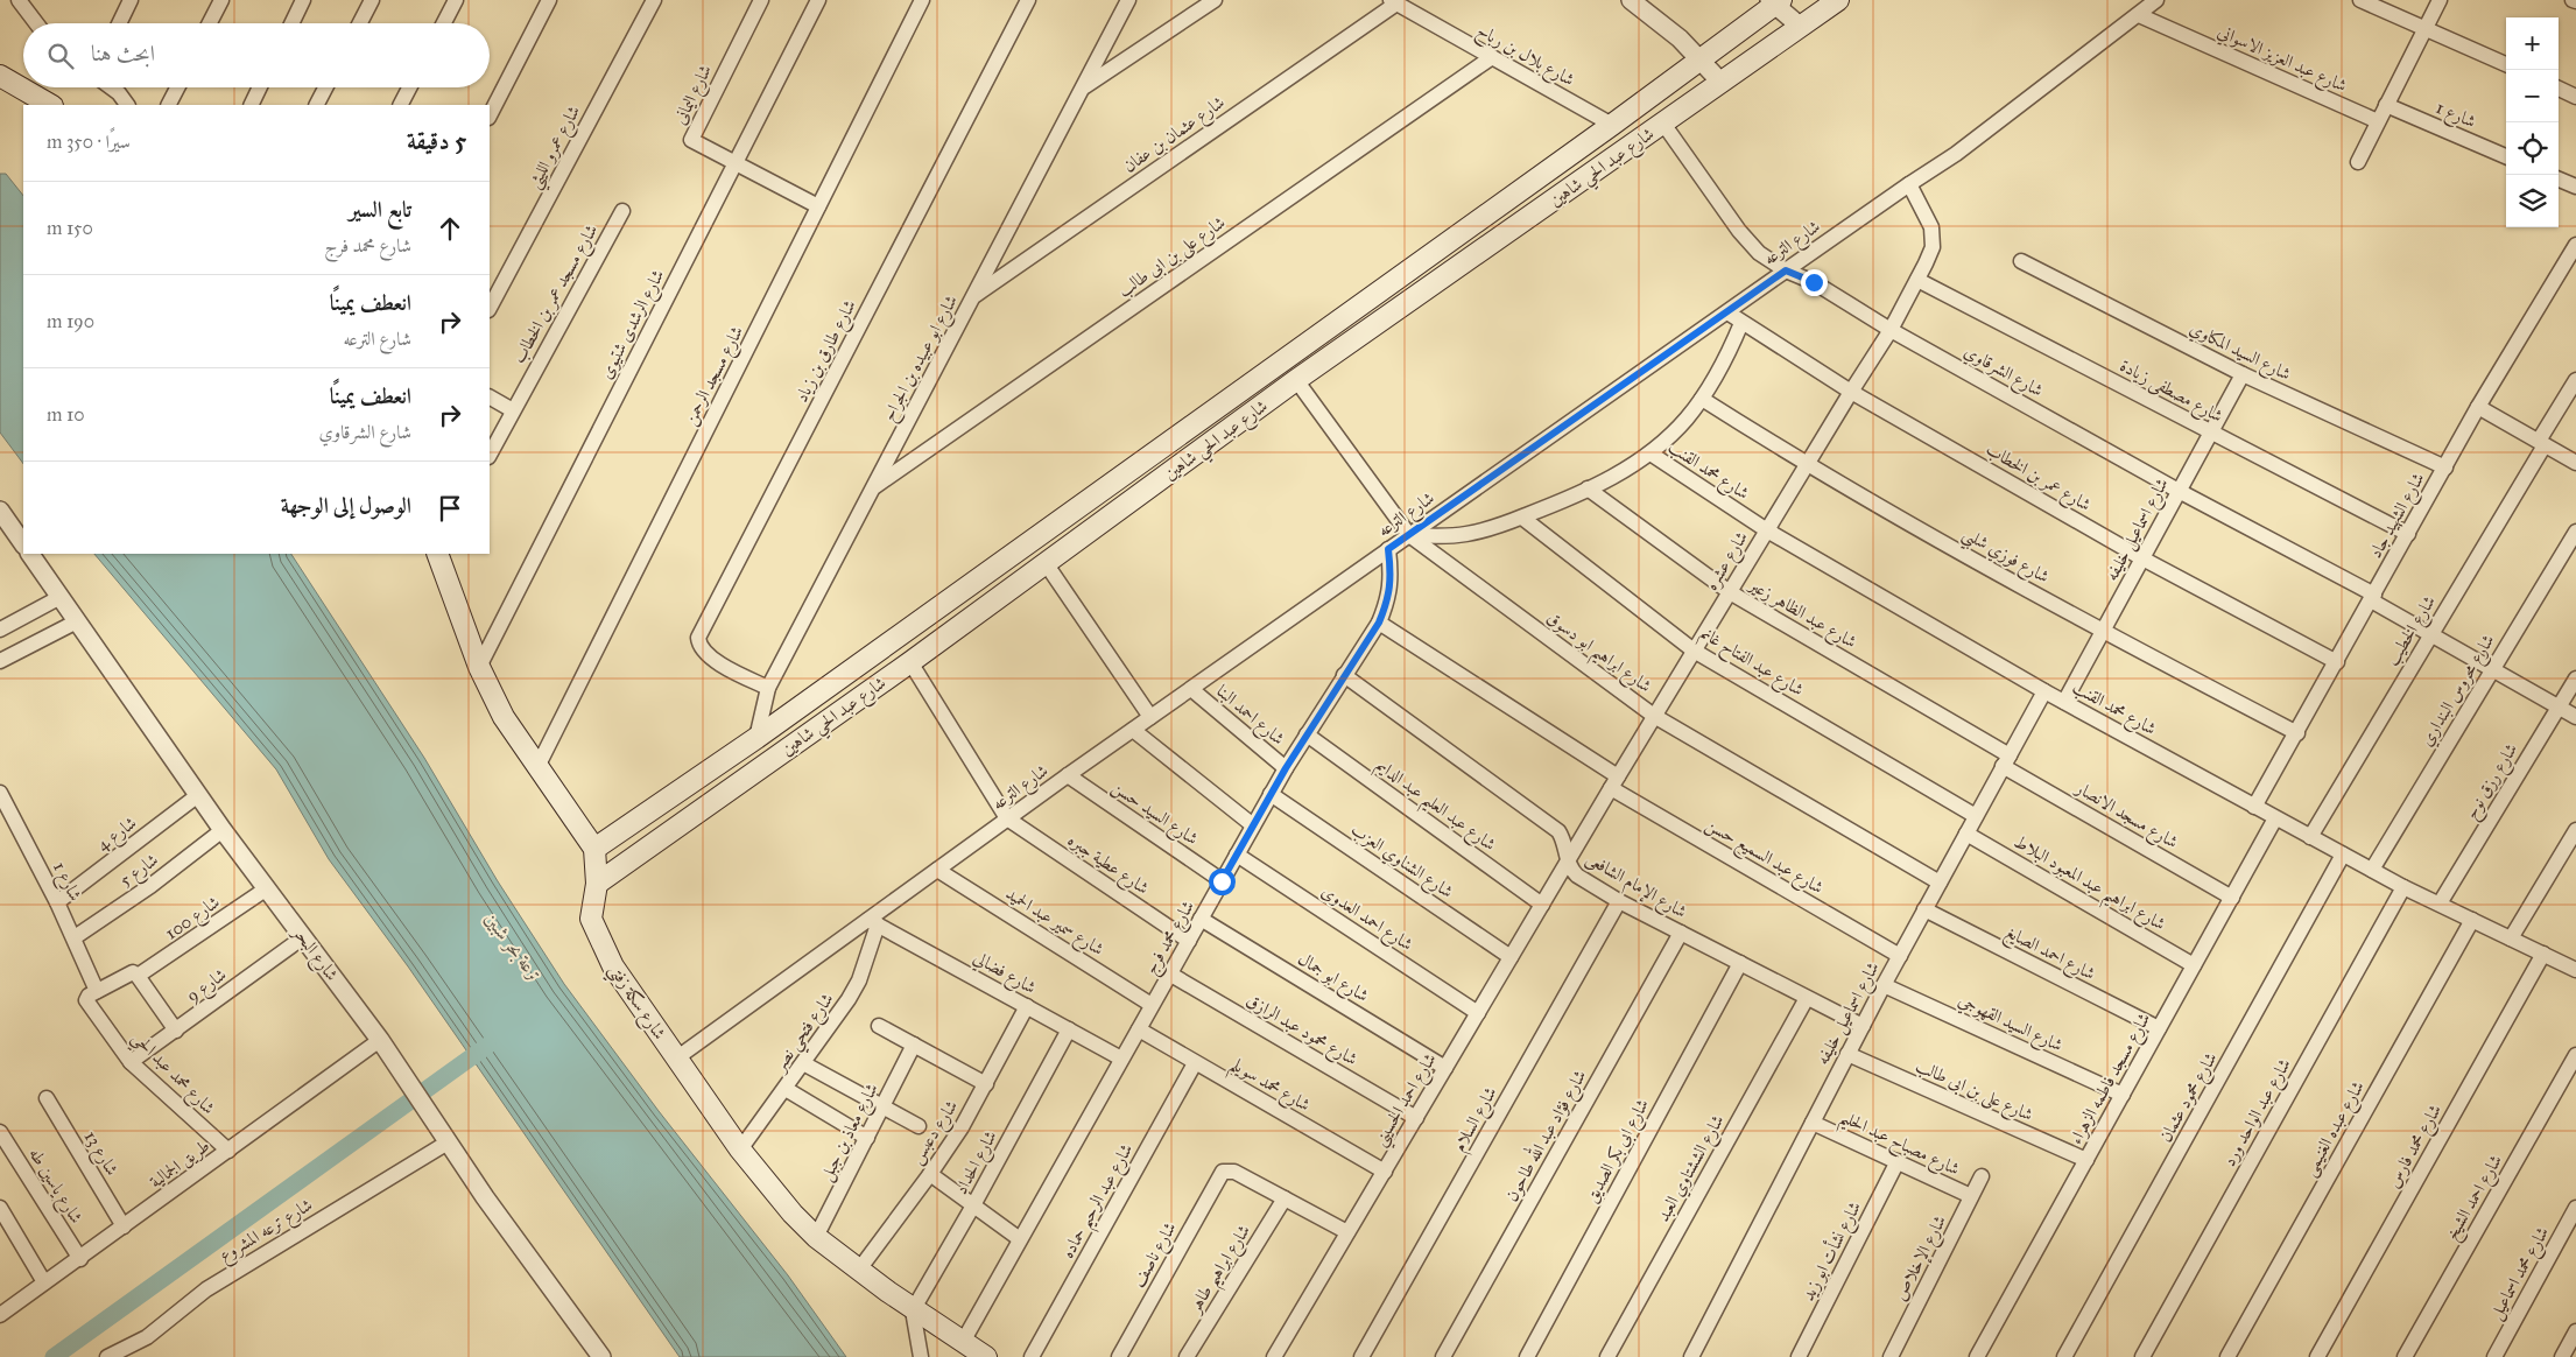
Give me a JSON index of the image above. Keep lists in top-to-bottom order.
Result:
{
  "streets": {
    "main road": ["شارع عبد الحي شاهين", "شارع سكة زفتي"],
    "street": [
      "شارع بلال بن رباح",
      "شارع عبد العزيز الاسواني",
      "شارع اليمانى",
      "شارع 1",
      "شارع عثمان بن عفان",
      "شارع عمرو الليثي",
      "شارع الترعه",
      "شارع على بن ابى طالب",
      "شارع مسجد عمر بن الخطاب",
      "شارع الرشدى شتيوى",
      "شارع طارق بن زياد",
      "شارع السيد المكاوي",
      "شارع ابو عبيده بن الجراح",
      "شارع الشرقاوي",
      "شارع مسجد الرحمن",
      "شارع مصطفى زيادة",
      "شارع محمد القنب",
      "شارع عمر بن الخطاب",
      "شارع الشهيد جاد",
      "شارع اسماعيل خليفه",
      "شارع فوزي شلبي",
      "شارع عشره",
      "شارع عبد الظاهر زعير",
      "شارع الخطيب",
      "شارع ابراهيم ابو دسوق",
      "شارع عبد الفتاح غانم",
      "شارع محروس البنداري",
      "شارع احمد البنا",
      "شارع رزق نوح",
      "شارع عبد العليم عبد الدايم",
      "شارع السيد حسن",
      "شارع مسجد الانصار",
      "شارع 4",
      "شارع عبد السميع حسن",
      "شارع الشناوي العزب",
      "شارع عطية جبره",
      "شارع 5",
      "شارع ابراهيم عبد المعبود البلاط",
      "شارع الإمام الشافعى",
      "شارع 100",
      "شارع احمد العدوى",
      "شارع سمير عبد الحميد",
      "شارع محمد فرج",
      "شارع احمد الصايغ",
      "شارع البحر",
      "شارع فضالي",
      "شارع ابو جمال",
      "شارع 9",
      "شارع السيد القهوجي",
      "شارع محمود عبد الرازق",
      "شارع فتحي نصر",
      "شارع محمد عبد الحي",
      "شارع مسجد فاطمه الزهراء",
      "شارع محمد سويلم",
      "شارع محمود عثمان",
      "شارع احمد الحسيني",
      "شارع عبد الواحد ورد",
      "شارع السلام",
      "شارع عبده الغنيمى",
      "شارع معاذ بن جبل",
      "شارع دعبس",
      "شارع فؤاد عبد الله طاحون",
      "شارع مصباح عبد الحليم",
      "شارع محمد فارس",
      "شارع ابى بكر الصديق",
      "شارع 13",
      "شارع الحداد",
      "طريق الجمالية",
      "شارع الششتاوي العبد",
      "شارع ياسين طه",
      "شارع احمد الشيخ",
      "شارع عبد الرحيم حماده",
      "شارع ترعه المشروع",
      "شارع نشأت ابو زيد",
      "شارع ناصف",
      "شارع الإخلاص",
      "شارع ابراهيم طاهر",
      "شارع محمد اسماعيل"
    ]
  },
  "crossings": [
    ["شارع بلال بن رباح", "شارع عثمان بن عفان"],
    ["شارع بلال بن رباح", "شارع عبد الحي شاهين"],
    ["شارع بلال بن رباح", "شارع على بن ابى طالب"],
    ["شارع عبد العزيز الاسواني", "شارع الترعه"],
    ["شارع اليمانى", "شارع الرشدى شتيوى"],
    ["شارع اليمانى", "شارع مسجد الرحمن"],
    ["شارع 1", "شارع 4"],
    ["شارع 1", "شارع 5"],
    ["شارع 1", "شارع محمد عبد الحي"],
    ["شارع عثمان بن عفان", "شارع ابو عبيده بن الجراح"],
    ["شارع عبد الحي شاهين", "شارع ابو عبيده بن الجراح"],
    ["شارع عبد الحي شاهين", "شارع الشرقاوي"],
    ["شارع عبد الحي شاهين", "شارع ابراهيم ابو دسوق"],
    ["شارع عبد الحي شاهين", "شارع سكة زفتي"],
    ["شارع الترعه", "شارع الشرقاوي"],
    ["شارع الترعه", "شارع عمر بن الخطاب"],
    ["شارع الترعه", "شارع عشره"],
    ["شارع الترعه", "شارع ابراهيم ابو دسوق"],
    ["شارع الترعه", "شارع احمد البنا"],
    ["شارع الترعه", "شارع السيد حسن"],
    ["شارع الترعه", "شارع عطية جبره"],
    ["شارع الترعه", "شارع سمير عبد الحميد"],
    ["شارع الترعه", "شارع محمد فرج"],
    ["شارع الترعه", "شارع فضالي"],
    ["شارع الترعه", "شارع سكة زفتي"],
    ["شارع الترعه", "شارع فتحي نصر"],
    ["شارع على بن ابى طالب", "شارع ابو عبيده بن الجراح"],
    ["شارع على بن ابى طالب", "شارع اسماعيل خليفه"],
    ["شارع على بن ابى طالب", "شارع مسجد فاطمه الزهراء"],
    ["شارع طارق بن زياد", "شارع ابو عبيده بن الجراح"],
    ["شارع السيد المكاوي", "شارع الشهيد جاد"],
    ["شارع السيد المكاوي", "شارع اسماعيل خليفه"],
    ["شارع الشرقاوي", "شارع الشهيد جاد"],
    ["شارع الشرقاوي", "شارع اسماعيل خليفه"],
    ["شارع الشرقاوي", "شارع عشره"],
    ["شارع الشرقاوي", "شارع الخطيب"],
    ["شارع الشرقاوي", "شارع محروس البنداري"],
    ["شارع الشرقاوي", "شارع رزق نوح"],
    ["شارع مصطفى زيادة", "شارع الشهيد جاد"],
    ["شارع مصطفى زيادة", "شارع اسماعيل خليفه"],
    ["شارع مصطفى زيادة", "شارع عشره"],
    ["شارع محمد القنب", "شارع الشهيد جاد"],
    ["شارع محمد القنب", "شارع اسماعيل خليفه"],
    ["شارع محمد القنب", "شارع عشره"],
    ["شارع محمد القنب", "شارع الخطيب"],
    ["شارع محمد القنب", "شارع محروس البنداري"],
    ["شارع محمد القنب", "شارع رزق نوح"],
    ["شارع محمد القنب", "شارع مسجد فاطمه الزهراء"],
    ["شارع محمد القنب", "شارع محمود عثمان"],
    ["شارع محمد القنب", "شارع عبد الواحد ورد"],
    ["شارع محمد القنب", "شارع عبده الغنيمى"],
    ["شارع محمد القنب", "شارع محمد فارس"],
    ["شارع عمر بن الخطاب", "شارع الشهيد جاد"],
    ["شارع عمر بن الخطاب", "شارع اسماعيل خليفه"],
    ["شارع عمر بن الخطاب", "شارع عشره"],
    ["شارع الشهيد جاد", "شارع فوزي شلبي"],
    ["شارع اسماعيل خليفه", "شارع فوزي شلبي"],
    ["شارع اسماعيل خليفه", "شارع عبد الظاهر زعير"],
    ["شارع اسماعيل خليفه", "شارع ابراهيم ابو دسوق"],
    ["شارع اسماعيل خليفه", "شارع عبد الفتاح غانم"],
    ["شارع اسماعيل خليفه", "شارع مسجد الانصار"],
    ["شارع اسماعيل خليفه", "شارع عبد السميع حسن"],
    ["شارع اسماعيل خليفه", "شارع ابراهيم عبد المعبود البلاط"],
    ["شارع اسماعيل خليفه", "شارع الإمام الشافعى"],
    ["شارع اسماعيل خليفه", "شارع احمد الصايغ"],
    ["شارع اسماعيل خليفه", "شارع السيد القهوجي"],
    ["شارع اسماعيل خليفه", "شارع مصباح عبد الحليم"],
    ["شارع فوزي شلبي", "شارع عشره"],
    ["شارع عشره", "شارع عبد الظاهر زعير"],
    ["شارع عشره", "شارع ابراهيم ابو دسوق"],
    ["شارع عشره", "شارع عبد الفتاح غانم"],
    ["شارع عشره", "شارع عبد السميع حسن"],
    ["شارع عشره", "شارع الإمام الشافعى"],
    ["شارع عشره", "شارع احمد الحسيني"],
    ["شارع عبد الظاهر زعير", "شارع مسجد الانصار"],
    ["شارع احمد البنا", "شارع محمد فرج"],
    ["شارع عبد العليم عبد الدايم", "شارع محمد فرج"],
    ["شارع عبد العليم عبد الدايم", "شارع احمد الحسيني"],
    ["شارع السيد حسن", "شارع محمد فرج"],
    ["شارع مسجد الانصار", "شارع مسجد فاطمه الزهراء"],
    ["شارع 4", "شارع البحر"],
    ["شارع عبد السميع حسن", "شارع محمد فرج"],
    ["شارع الشناوي العزب", "شارع محمد فرج"],
    ["شارع الشناوي العزب", "شارع احمد الحسيني"],
    ["شارع عطية جبره", "شارع محمد فرج"],
    ["شارع 5", "شارع البحر"],
    ["شارع ابراهيم عبد المعبود البلاط", "شارع مسجد فاطمه الزهراء"],
    ["شارع الإمام الشافعى", "شارع محمد فرج"],
    ["شارع الإمام الشافعى", "شارع احمد الحسيني"],
    ["شارع الإمام الشافعى", "شارع السلام"],
    ["شارع الإمام الشافعى", "شارع فؤاد عبد الله طاحون"],
    ["شارع الإمام الشافعى", "شارع ابى بكر الصديق"],
    ["شارع الإمام الشافعى", "شارع الششتاوي العبد"],
    ["شارع 100", "شارع البحر"],
    ["شارع احمد العدوى", "شارع محمد فرج"],
    ["شارع احمد العدوى", "شارع احمد الحسيني"],
    ["شارع سمير عبد الحميد", "شارع محمد فرج"],
    ["شارع محمد فرج", "شارع فضالي"],
    ["شارع محمد فرج", "شارع ابو جمال"],
    ["شارع محمد فرج", "شارع سكة زفتي"],
    ["شارع محمد فرج", "شارع محمود عبد الرازق"],
    ["شارع محمد فرج", "شارع محمد سويلم"],
    ["شارع احمد الصايغ", "شارع مسجد فاطمه الزهراء"],
    ["شارع البحر", "شارع 9"],
    ["شارع البحر", "طريق الجمالية"],
    ["شارع البحر", "شارع ترعه المشروع"],
    ["شارع فضالي", "شارع فتحي نصر"],
    ["شارع فضالي", "شارع دعبس"],
    ["شارع فضالي", "شارع الحداد"],
    ["شارع ابو جمال", "شارع احمد الحسيني"],
    ["شارع 9", "شارع محمد عبد الحي"],
    ["شارع سكة زفتي", "شارع فتحي نصر"],
    ["شارع سكة زفتي", "شارع معاذ بن جبل"],
    ["شارع سكة زفتي", "شارع دعبس"],
    ["شارع سكة زفتي", "شارع الحداد"],
    ["شارع السيد القهوجي", "شارع مسجد فاطمه الزهراء"],
    ["شارع محمود عبد الرازق", "شارع احمد الحسيني"],
    ["شارع محمد عبد الحي", "طريق الجمالية"],
    ["شارع محمد سويلم", "شارع احمد الحسيني"],
    ["شارع محمد سويلم", "شارع عبد الرحيم حماده"],
    ["شارع مصباح عبد الحليم", "شارع نشأت ابو زيد"],
    ["شارع مصباح عبد الحليم", "شارع الإخلاص"],
    ["شارع 13", "طريق الجمالية"],
    ["طريق الجمالية", "شارع ياسين طه"],
    ["شارع ناصف", "شارع ابراهيم طاهر"]
  ],
  "water": ["ترعة بحر شبين"],
  "page": {
    "map_buttons": ["+", "−"],
    "search": "ابحث هنا",
    "heading": ["5 دقيقة", "سيرًا · 350 m"],
    "list": [
      ["تابع السير", "شارع محمد فرج", "150 m"],
      ["انعطف يمينًا", "شارع الترعه", "190 m"],
      ["انعطف يمينًا", "شارع الشرقاوي", "10 m"],
      "الوصول إلى الوجهة"
    ]
  }
}
